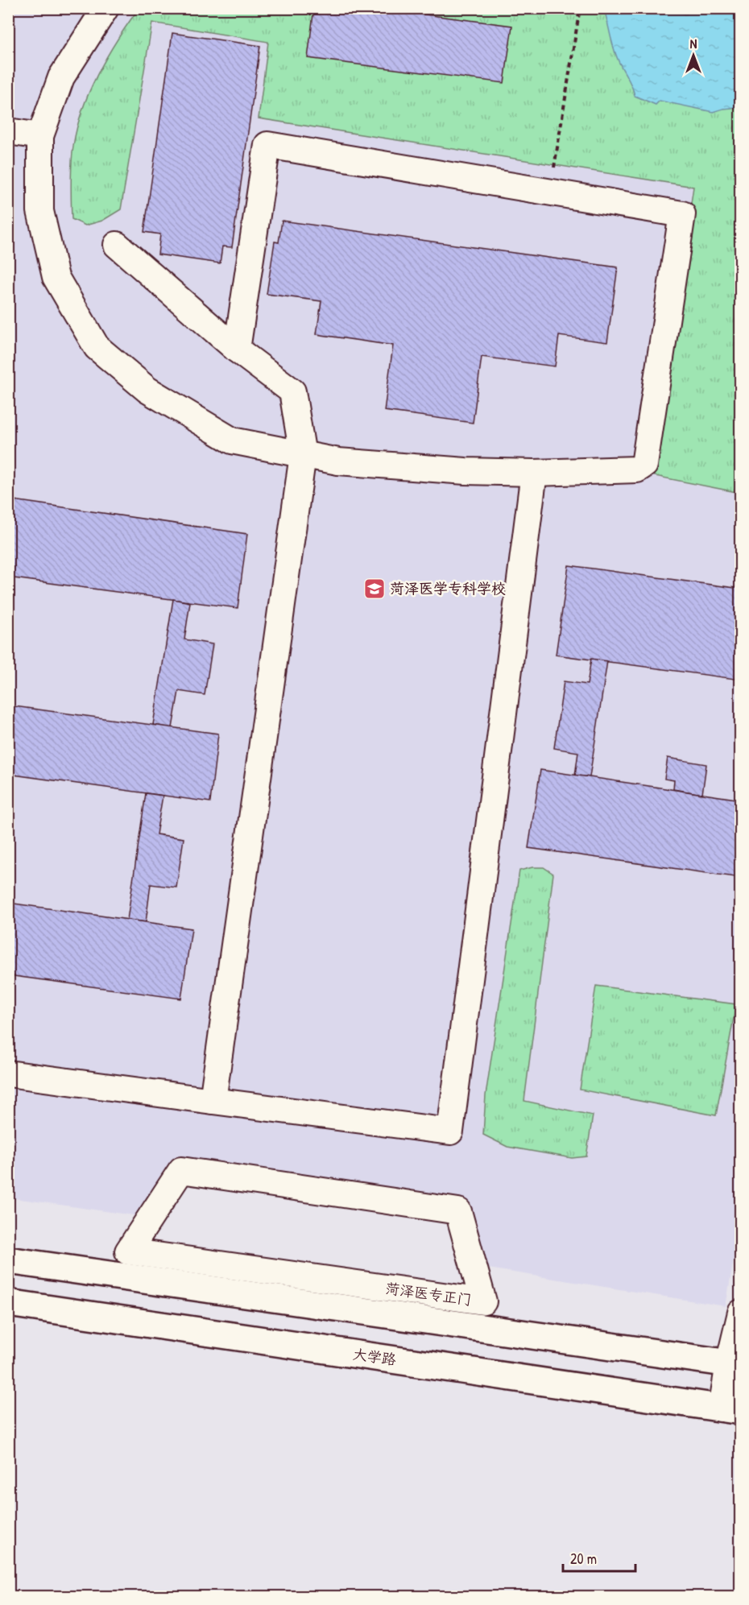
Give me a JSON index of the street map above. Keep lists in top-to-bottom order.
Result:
{
  "streets": {
    "main road": ["大学路"],
    "street": ["菏泽医专正门"]
  },
  "places": {
    "school or university": ["菏泽医学专科学校"]
  },
  "scale_bar": "20 m",
  "north": "top"
}
